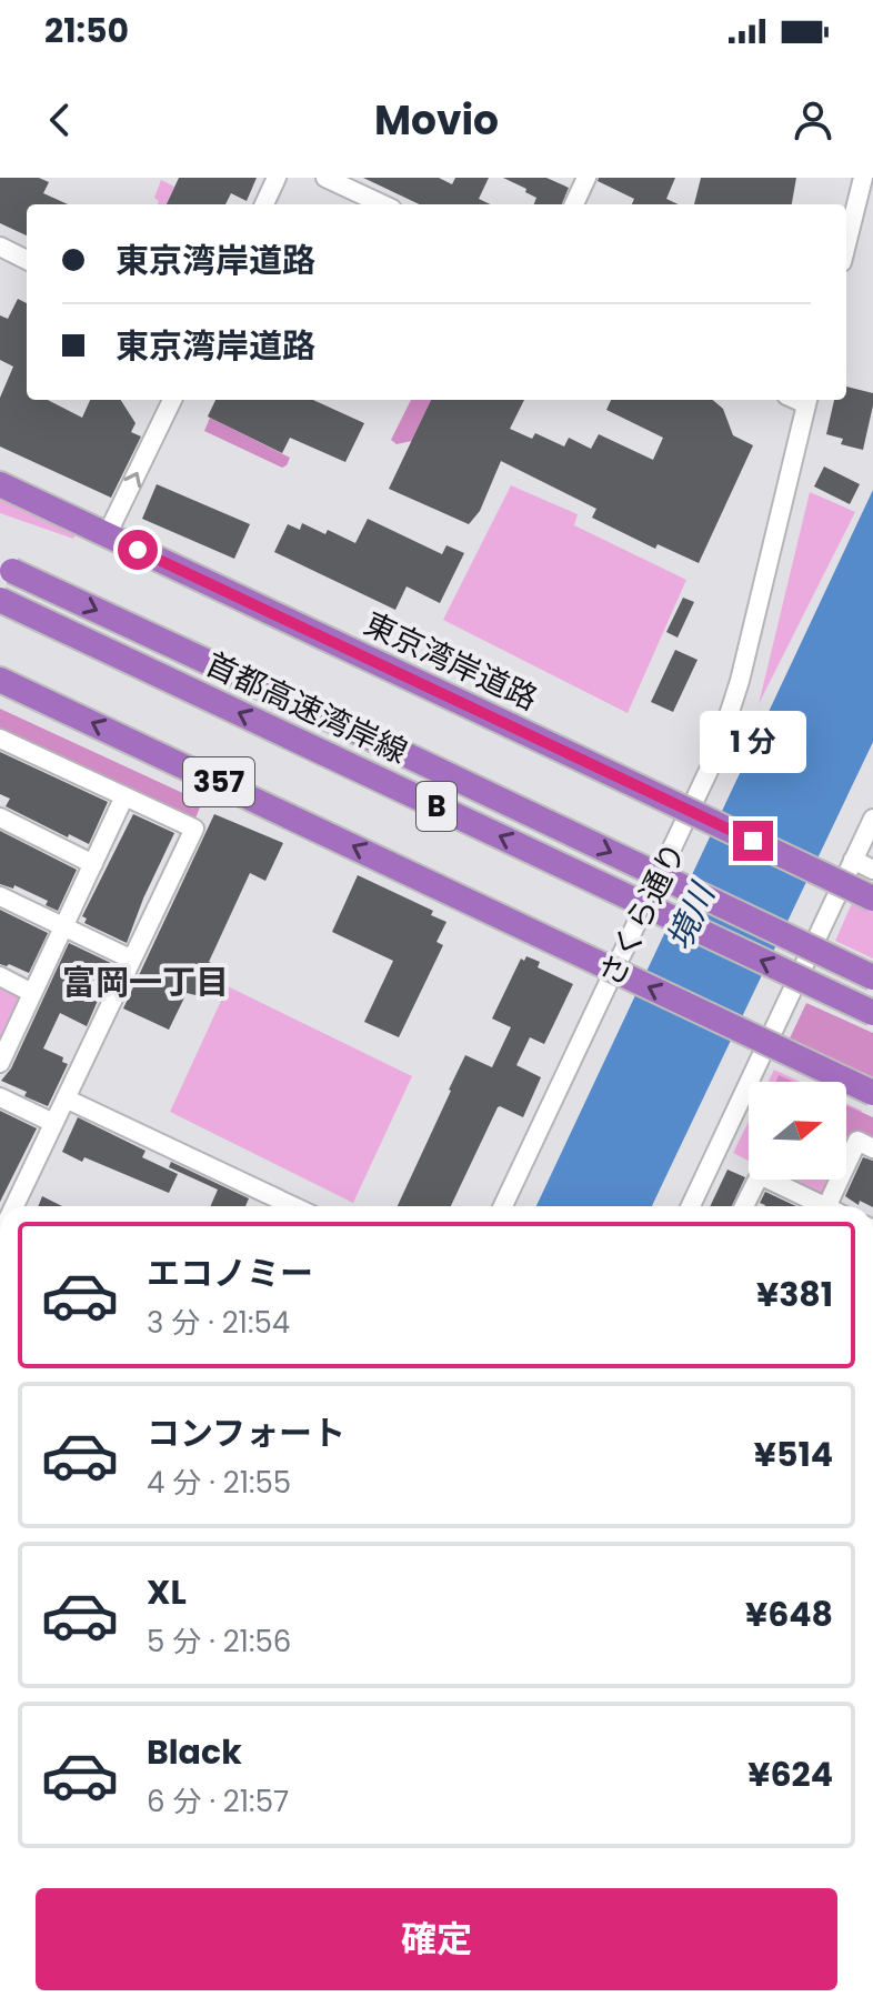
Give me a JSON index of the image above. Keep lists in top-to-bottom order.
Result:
{
  "streets": {
    "highway": [
      "東京湾岸道路",
      "首都高速湾岸線",
      "357",
      "B"
    ],
    "street": ["さくら通り"]
  },
  "districts": ["富岡一丁目"],
  "water": ["境川"],
  "north": "right",
  "page": {
    "status": "21:50",
    "header": "Movio",
    "banner": ["東京湾岸道路", "東京湾岸道路"],
    "bubble": "1 分",
    "list": [
      {
        "name": "エコノミー",
        "note": "3 分 · 21:54",
        "value": "¥381"
      },
      {
        "name": "コンフォート",
        "note": "4 分 · 21:55",
        "value": "¥514"
      },
      {
        "name": "XL",
        "note": "5 分 · 21:56",
        "value": "¥648"
      },
      {
        "name": "Black",
        "note": "6 分 · 21:57",
        "value": "¥624"
      }
    ],
    "buttons": "確定"
  }
}
